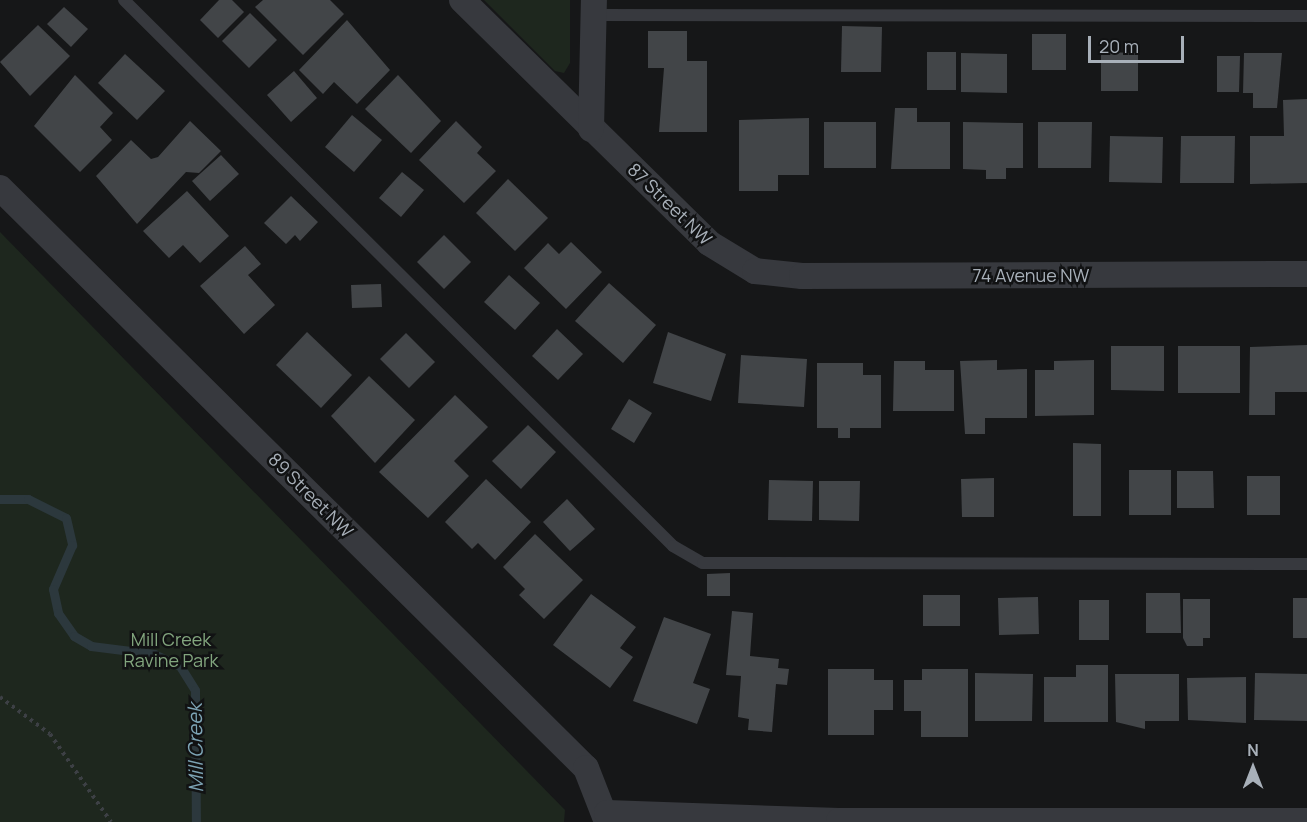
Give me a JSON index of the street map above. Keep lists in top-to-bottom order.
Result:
{
  "streets": {
    "street": ["87 Street NW", "74 Avenue NW", "89 Street NW"]
  },
  "crossings": [
    ["87 Street NW", "74 Avenue NW"]
  ],
  "water": ["Mill Creek"],
  "parks": ["Mill Creek Ravine Park"],
  "scale_bar": "20 m",
  "north": "top"
}
